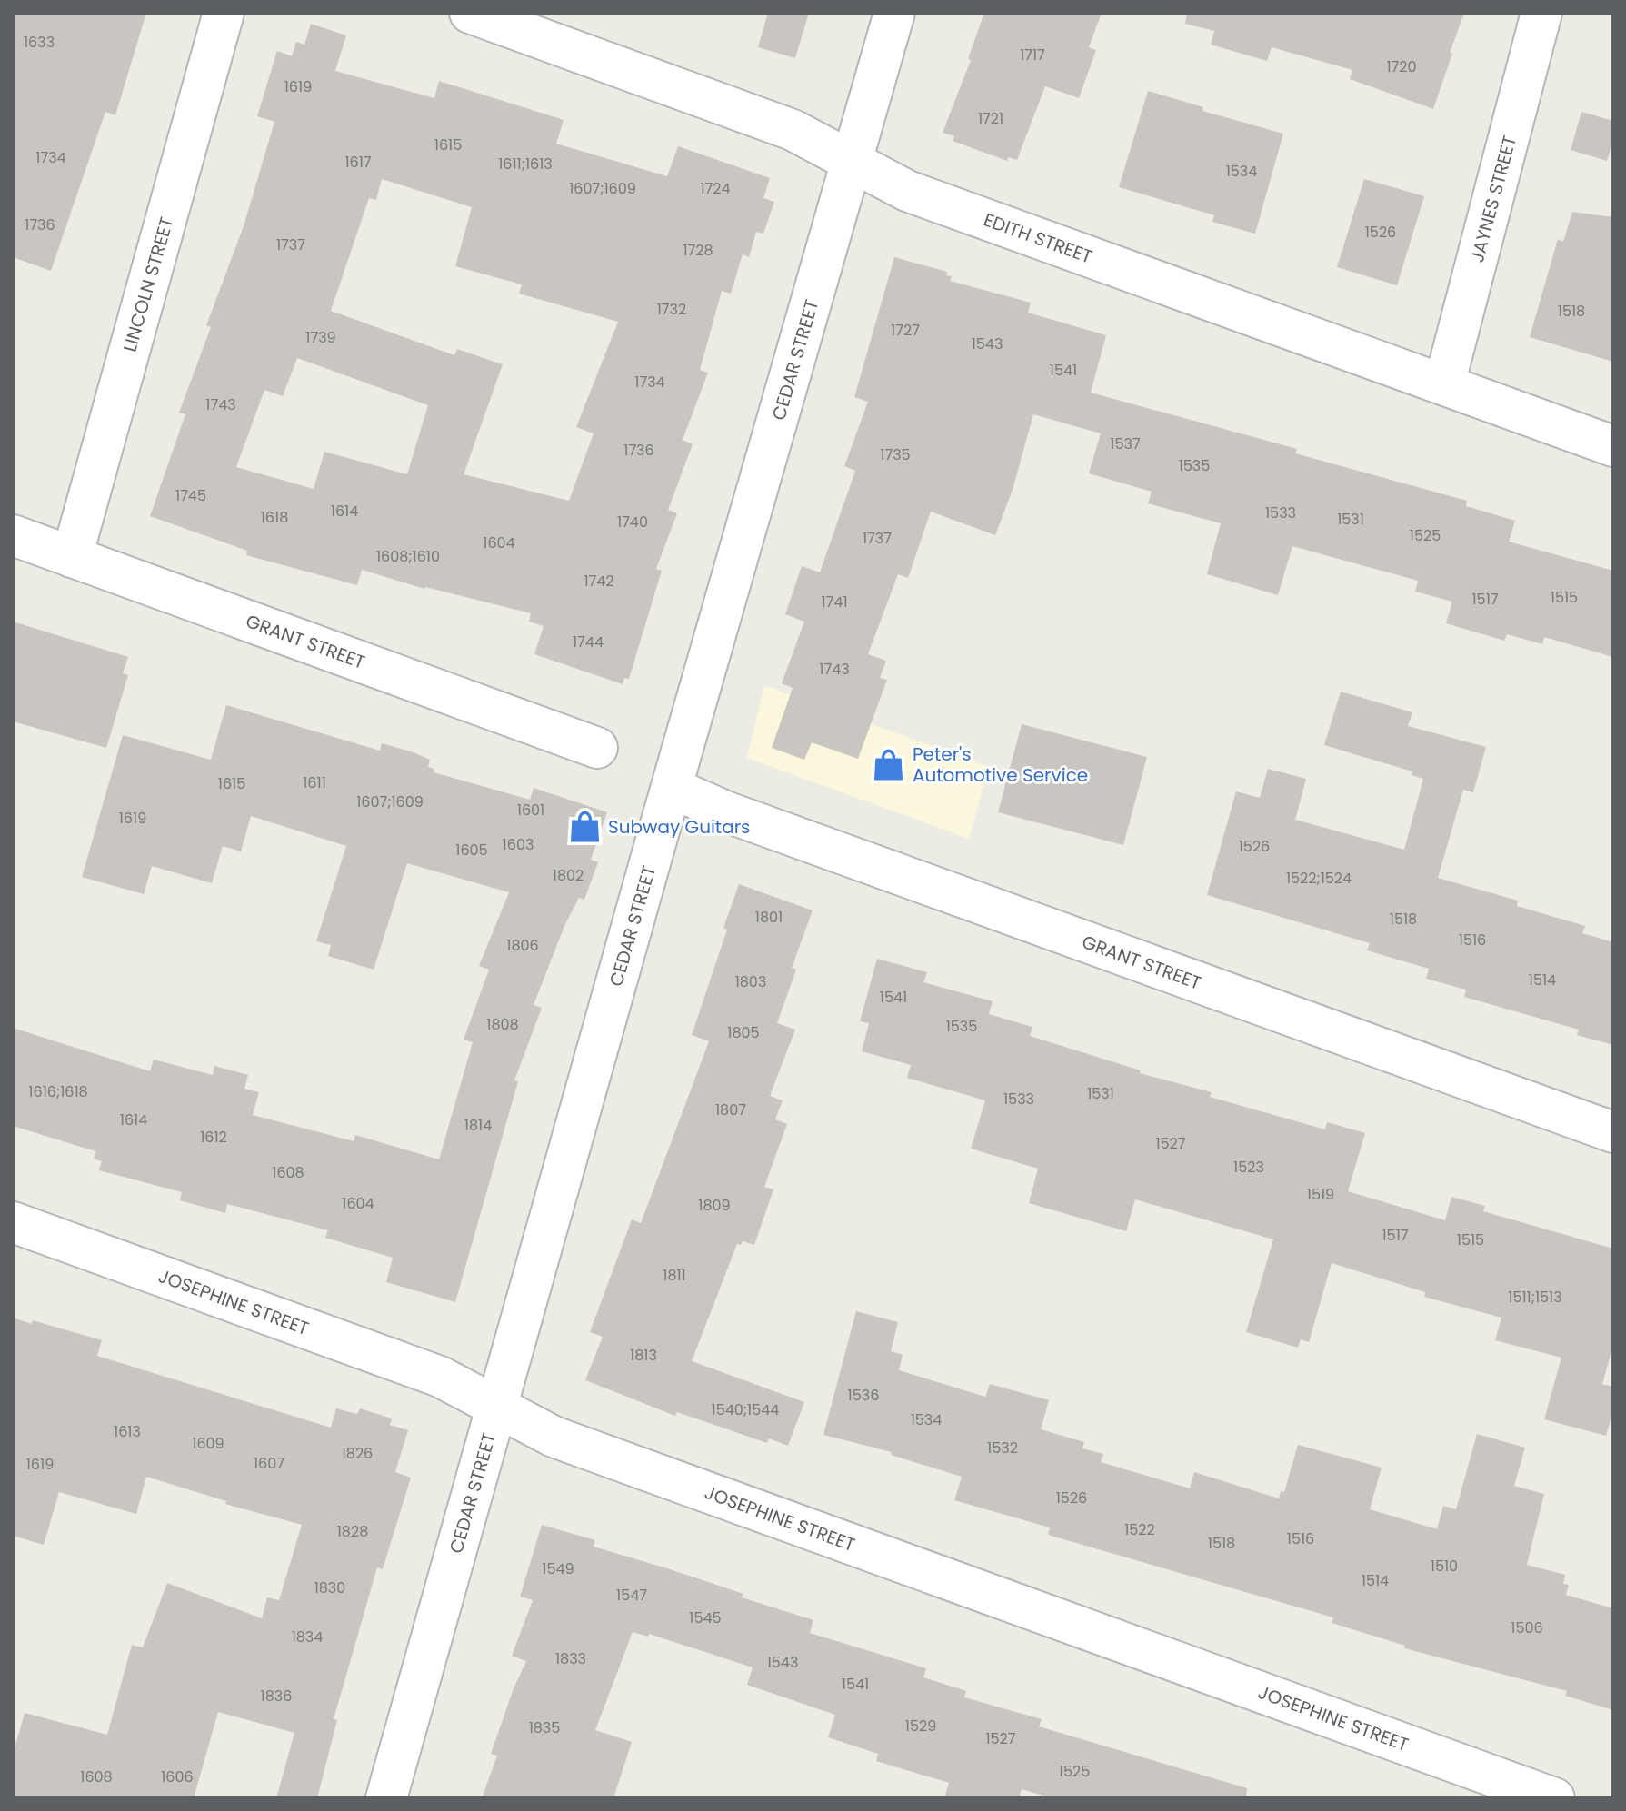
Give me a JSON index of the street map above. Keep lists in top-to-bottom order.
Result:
{
  "streets": {
    "street": [
      "JAYNES STREET",
      "EDITH STREET",
      "LINCOLN STREET",
      "CEDAR STREET",
      "GRANT STREET",
      "JOSEPHINE STREET"
    ]
  },
  "crossings": [
    ["JAYNES STREET", "EDITH STREET"],
    ["EDITH STREET", "CEDAR STREET"],
    ["LINCOLN STREET", "GRANT STREET"],
    ["CEDAR STREET", "GRANT STREET"],
    ["CEDAR STREET", "JOSEPHINE STREET"]
  ],
  "places": {
    "shop": ["Peter's Automotive Service", "Subway Guitars"]
  },
  "house_numbers": [
    "1633",
    "1717",
    "1720",
    "1619",
    "1721",
    "1615",
    "1734",
    "1617",
    "1611;1613",
    "1534",
    "1607;1609",
    "1724",
    "1736",
    "1526",
    "1737",
    "1728",
    "1732",
    "1518",
    "1727",
    "1739",
    "1543",
    "1541",
    "1734",
    "1743",
    "1537",
    "1736",
    "1735",
    "1535",
    "1745",
    "1614",
    "1533",
    "1618",
    "1531",
    "1740",
    "1525",
    "1737",
    "1604",
    "1608;1610",
    "1742",
    "1515",
    "1517",
    "1741",
    "1744",
    "1743",
    "1611",
    "1615",
    "1607;1609",
    "1601",
    "1619",
    "1603",
    "1526",
    "1605",
    "1802",
    "1522;1524",
    "1801",
    "1518",
    "1516",
    "1806",
    "1514",
    "1803",
    "1541",
    "1808",
    "1535",
    "1805",
    "1616;1618",
    "1531",
    "1533",
    "1807",
    "1614",
    "1814",
    "1612",
    "1527",
    "1523",
    "1608",
    "1519",
    "1604",
    "1809",
    "1517",
    "1515",
    "1811",
    "1511;1513",
    "1813",
    "1536",
    "1540;1544",
    "1534",
    "1613",
    "1609",
    "1532",
    "1826",
    "1607",
    "1619",
    "1526",
    "1522",
    "1828",
    "1516",
    "1518",
    "1510",
    "1549",
    "1514",
    "1830",
    "1547",
    "1545",
    "1506",
    "1834",
    "1833",
    "1543",
    "1541",
    "1836",
    "1529",
    "1835",
    "1527",
    "1525",
    "1608",
    "1606"
  ]
}
